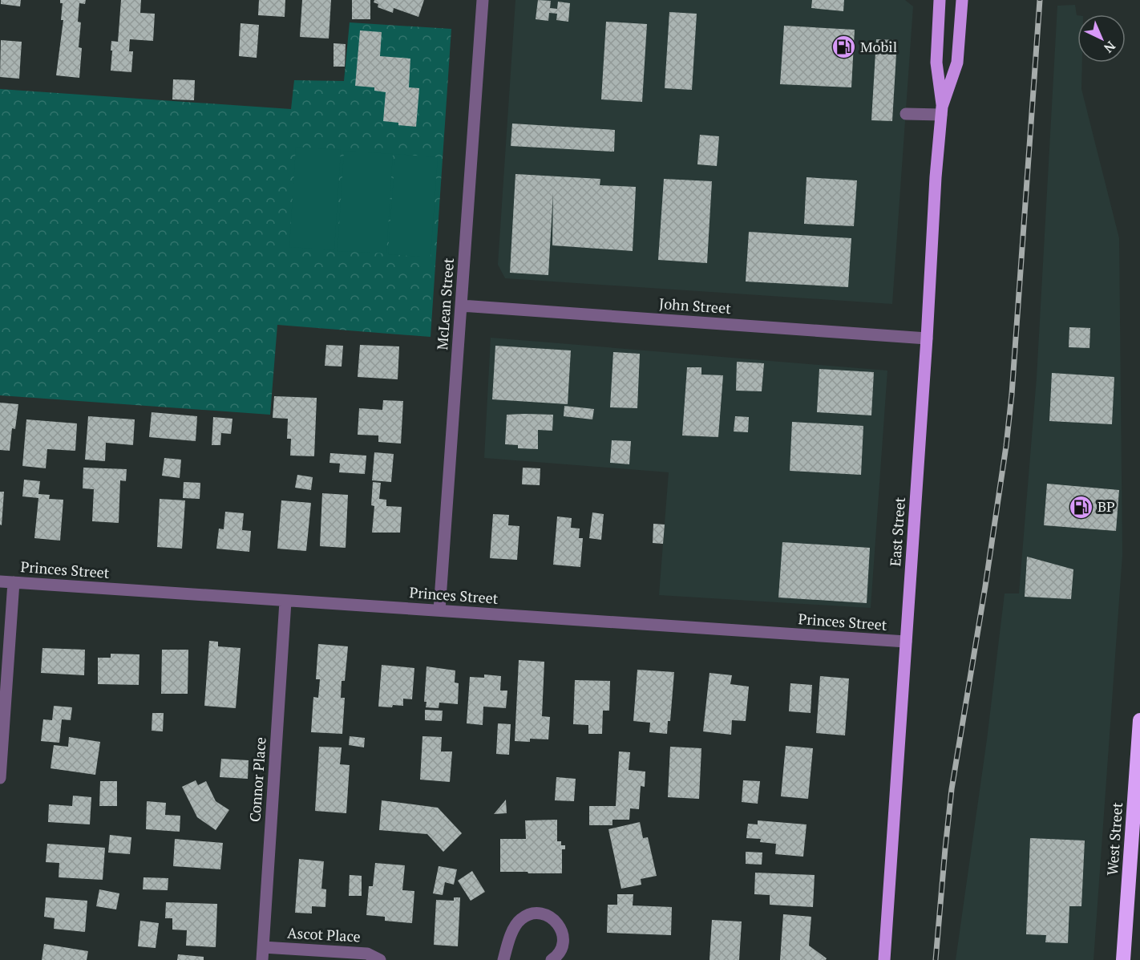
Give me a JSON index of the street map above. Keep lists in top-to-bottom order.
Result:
{
  "streets": {
    "highway": ["West Street"],
    "main road": ["East Street"],
    "street": [
      "McLean Street",
      "John Street",
      "Princes Street",
      "Connor Place",
      "Ascot Place"
    ]
  },
  "crossings": [
    ["McLean Street", "John Street"],
    ["McLean Street", "Princes Street"],
    ["John Street", "East Street"],
    ["East Street", "Princes Street"],
    ["Princes Street", "Connor Place"],
    ["Connor Place", "Ascot Place"]
  ],
  "places": {
    "fuel station": ["Mobil", "BP"]
  },
  "north": "bottom right"
}
